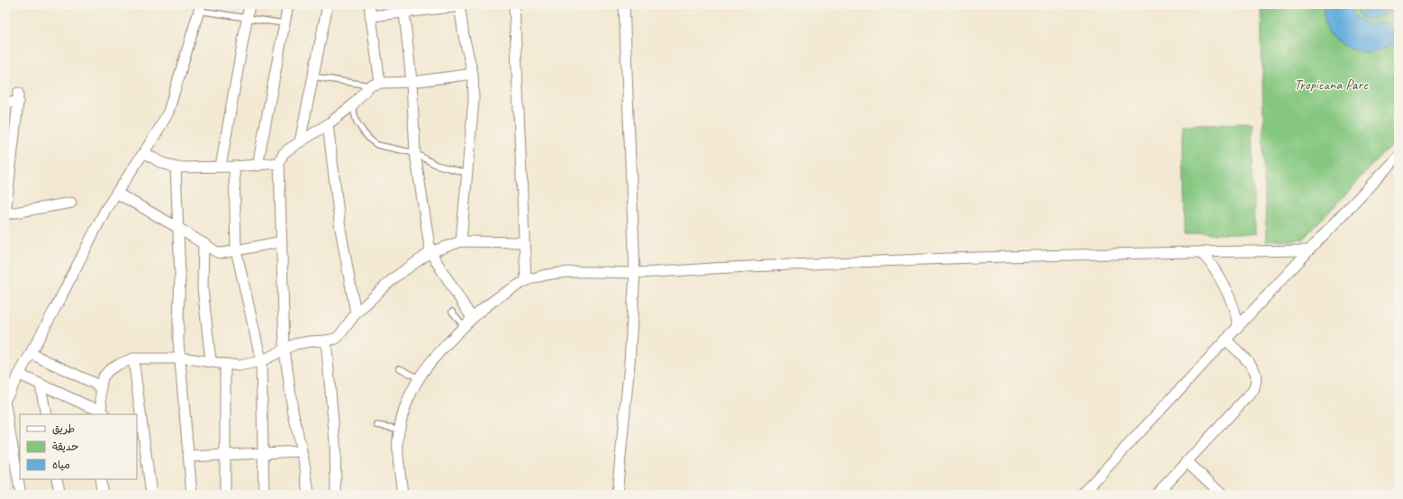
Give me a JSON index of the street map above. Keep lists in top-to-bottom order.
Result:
{
  "parks": ["Tropicana Parc"],
  "legend": ["طريق", "حديقة", "مياه"]
}
